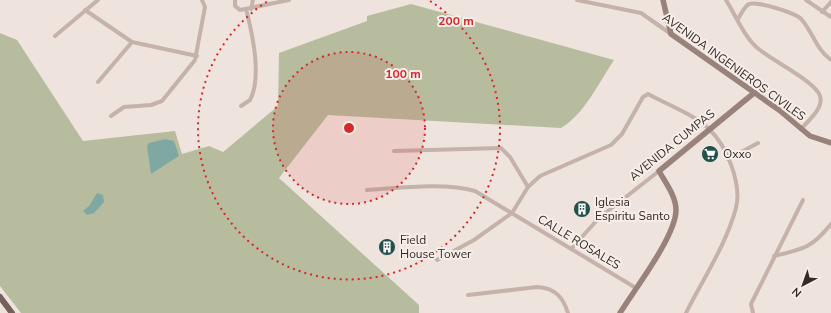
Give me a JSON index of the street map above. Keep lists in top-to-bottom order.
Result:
{
  "streets": {
    "street": ["AVENIDA INGENIEROS CIVILES", "AVENIDA CUMPAS", "CALLE ROSALES"]
  },
  "crossings": [
    ["AVENIDA INGENIEROS CIVILES", "AVENIDA CUMPAS"],
    ["AVENIDA CUMPAS", "CALLE ROSALES"]
  ],
  "places": {
    "supermarket": ["Oxxo"],
    "building": ["Iglesia Espiritu Santo", "Field House Tower"]
  },
  "north": "bottom left",
  "rings": ["200 m", "100 m"]
}
